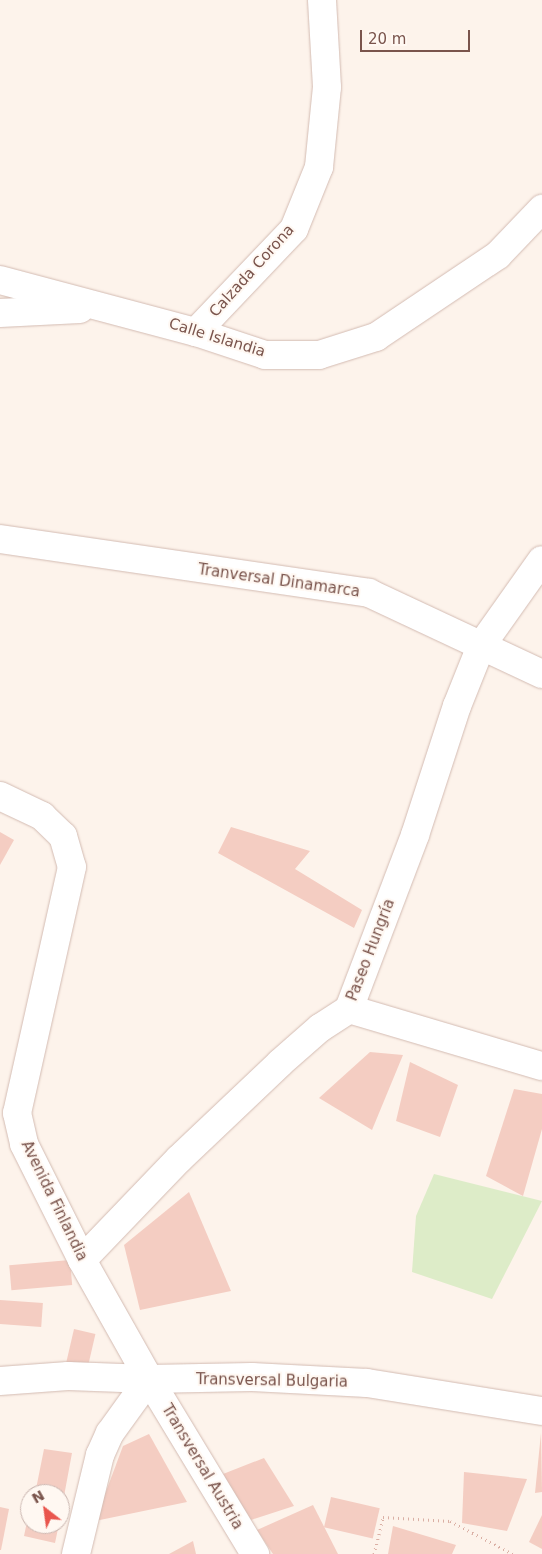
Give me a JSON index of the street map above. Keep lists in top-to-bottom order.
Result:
{
  "streets": {
    "street": [
      "Calzada Corona",
      "Calle Islandia",
      "Tranversal Dinamarca",
      "Paseo Hungría",
      "Avenida Finlandia",
      "Transversal Bulgaria",
      "Transversal Austria"
    ]
  },
  "crossings": [
    ["Calzada Corona", "Calle Islandia"],
    ["Tranversal Dinamarca", "Paseo Hungría"],
    ["Paseo Hungría", "Avenida Finlandia"],
    ["Avenida Finlandia", "Transversal Bulgaria"],
    ["Avenida Finlandia", "Transversal Austria"],
    ["Transversal Bulgaria", "Transversal Austria"]
  ],
  "scale_bar": "20 m",
  "north": "top left"
}
